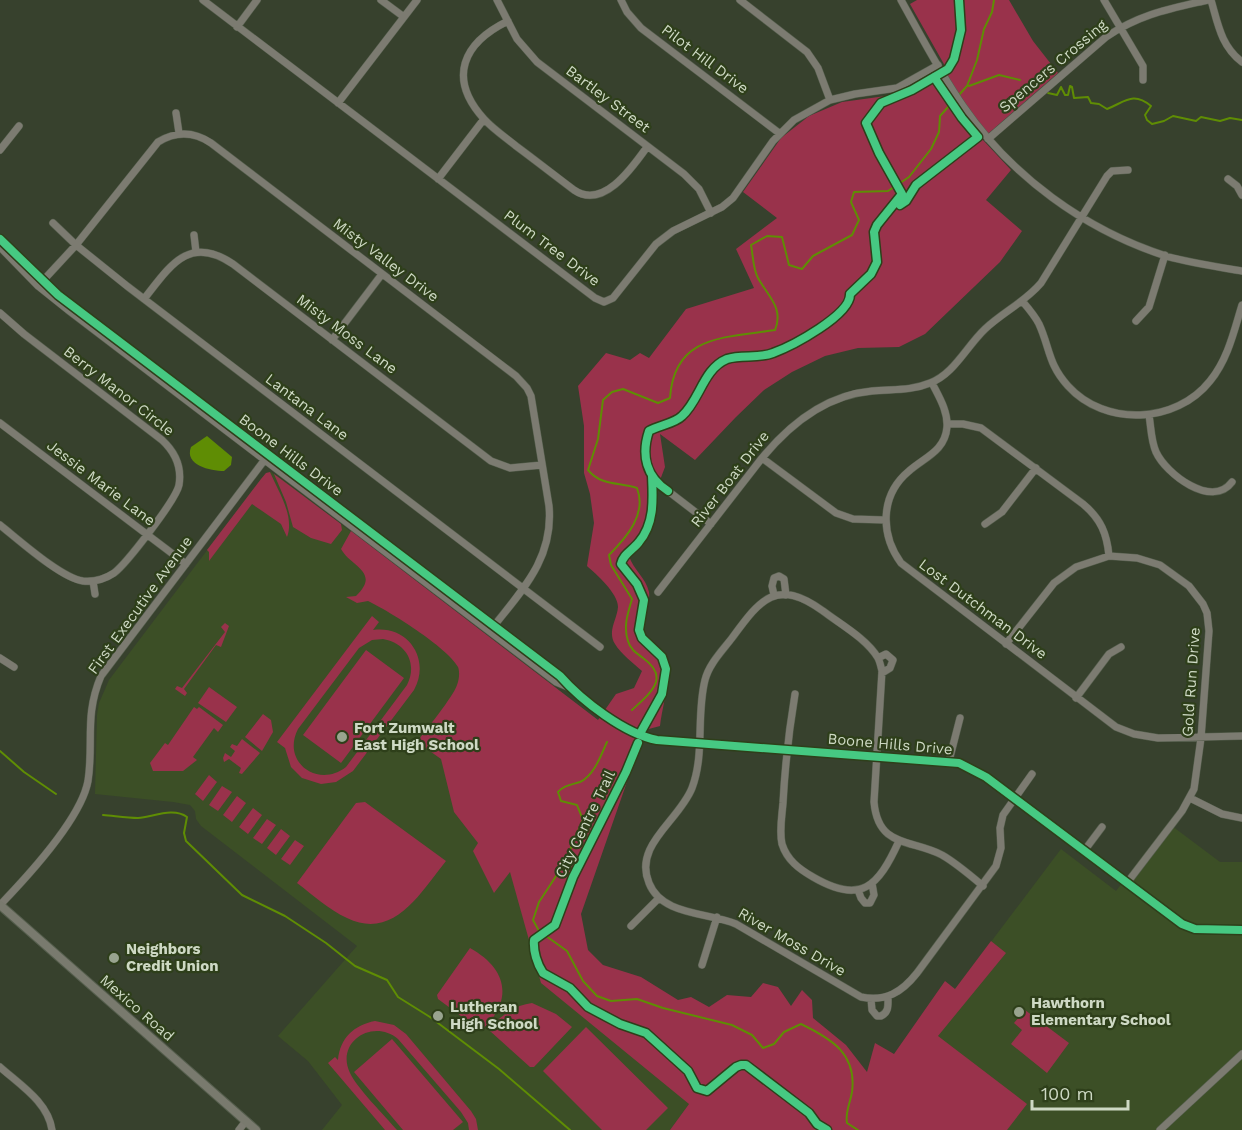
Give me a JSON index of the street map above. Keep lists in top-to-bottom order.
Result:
{
  "streets": {
    "main road": ["Mexico Road"],
    "street": [
      "Pilot Hill Drive",
      "Spencers Crossing",
      "Bartley Street",
      "Plum Tree Drive",
      "Misty Valley Drive",
      "Misty Moss Lane",
      "Berry Manor Circle",
      "Lantana Lane",
      "Boone Hills Drive",
      "River Boat Drive",
      "Jessie Marie Lane",
      "First Executive Avenue",
      "Lost Dutchman Drive",
      "Gold Run Drive",
      "River Moss Drive"
    ],
    "cycle path": ["City Centre Trail"]
  },
  "crossings": [
    ["Pilot Hill Drive", "Plum Tree Drive"],
    ["Bartley Street", "Plum Tree Drive"],
    ["Misty Valley Drive", "Misty Moss Lane"],
    ["Misty Valley Drive", "Lantana Lane"],
    ["Misty Valley Drive", "Boone Hills Drive"],
    ["Berry Manor Circle", "Jessie Marie Lane"],
    ["Boone Hills Drive", "First Executive Avenue"],
    ["Boone Hills Drive", "Gold Run Drive"],
    ["Boone Hills Drive", "River Moss Drive"],
    ["Jessie Marie Lane", "First Executive Avenue"],
    ["First Executive Avenue", "Mexico Road"],
    ["Lost Dutchman Drive", "Gold Run Drive"]
  ],
  "places": [
    "Fort Zumwalt East High School",
    "Neighbors Credit Union",
    "Hawthorn Elementary School",
    "Lutheran High School"
  ],
  "scale_bar": "100 m"
}
